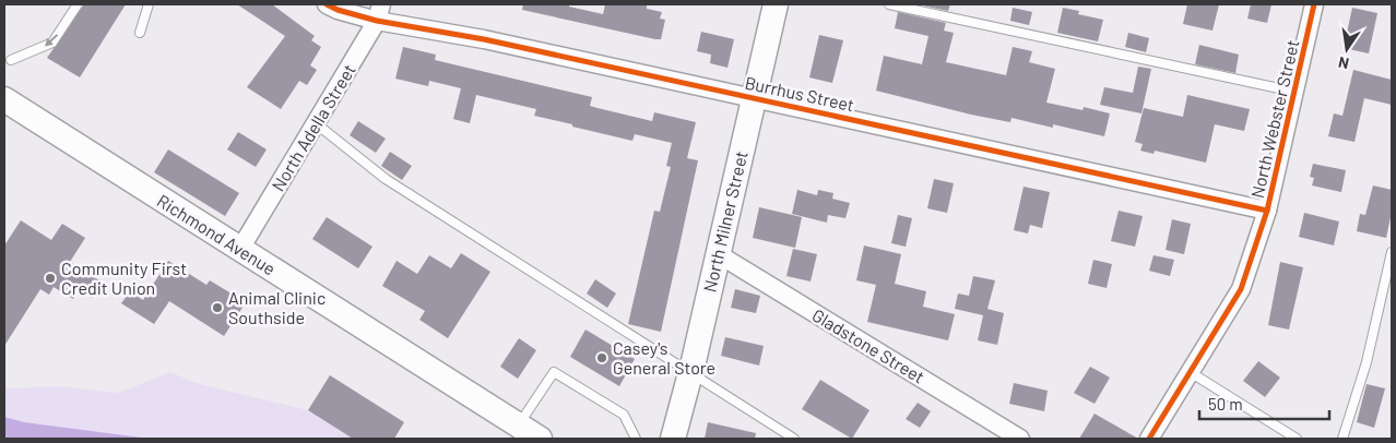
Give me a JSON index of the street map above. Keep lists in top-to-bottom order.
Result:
{
  "streets": {
    "main road": ["North Milner Street", "Richmond Avenue"],
    "street": [
      "Burrhus Street",
      "North Webster Street",
      "North Adella Street",
      "Gladstone Street"
    ]
  },
  "crossings": [
    ["Burrhus Street", "North Webster Street"],
    ["Burrhus Street", "North Adella Street"],
    ["Burrhus Street", "North Milner Street"],
    ["North Adella Street", "Richmond Avenue"],
    ["North Milner Street", "Gladstone Street"]
  ],
  "places": ["Community First Credit Union", "Animal Clinic Southside", "Casey's General Store"],
  "scale_bar": "50 m",
  "north": "bottom"
}
